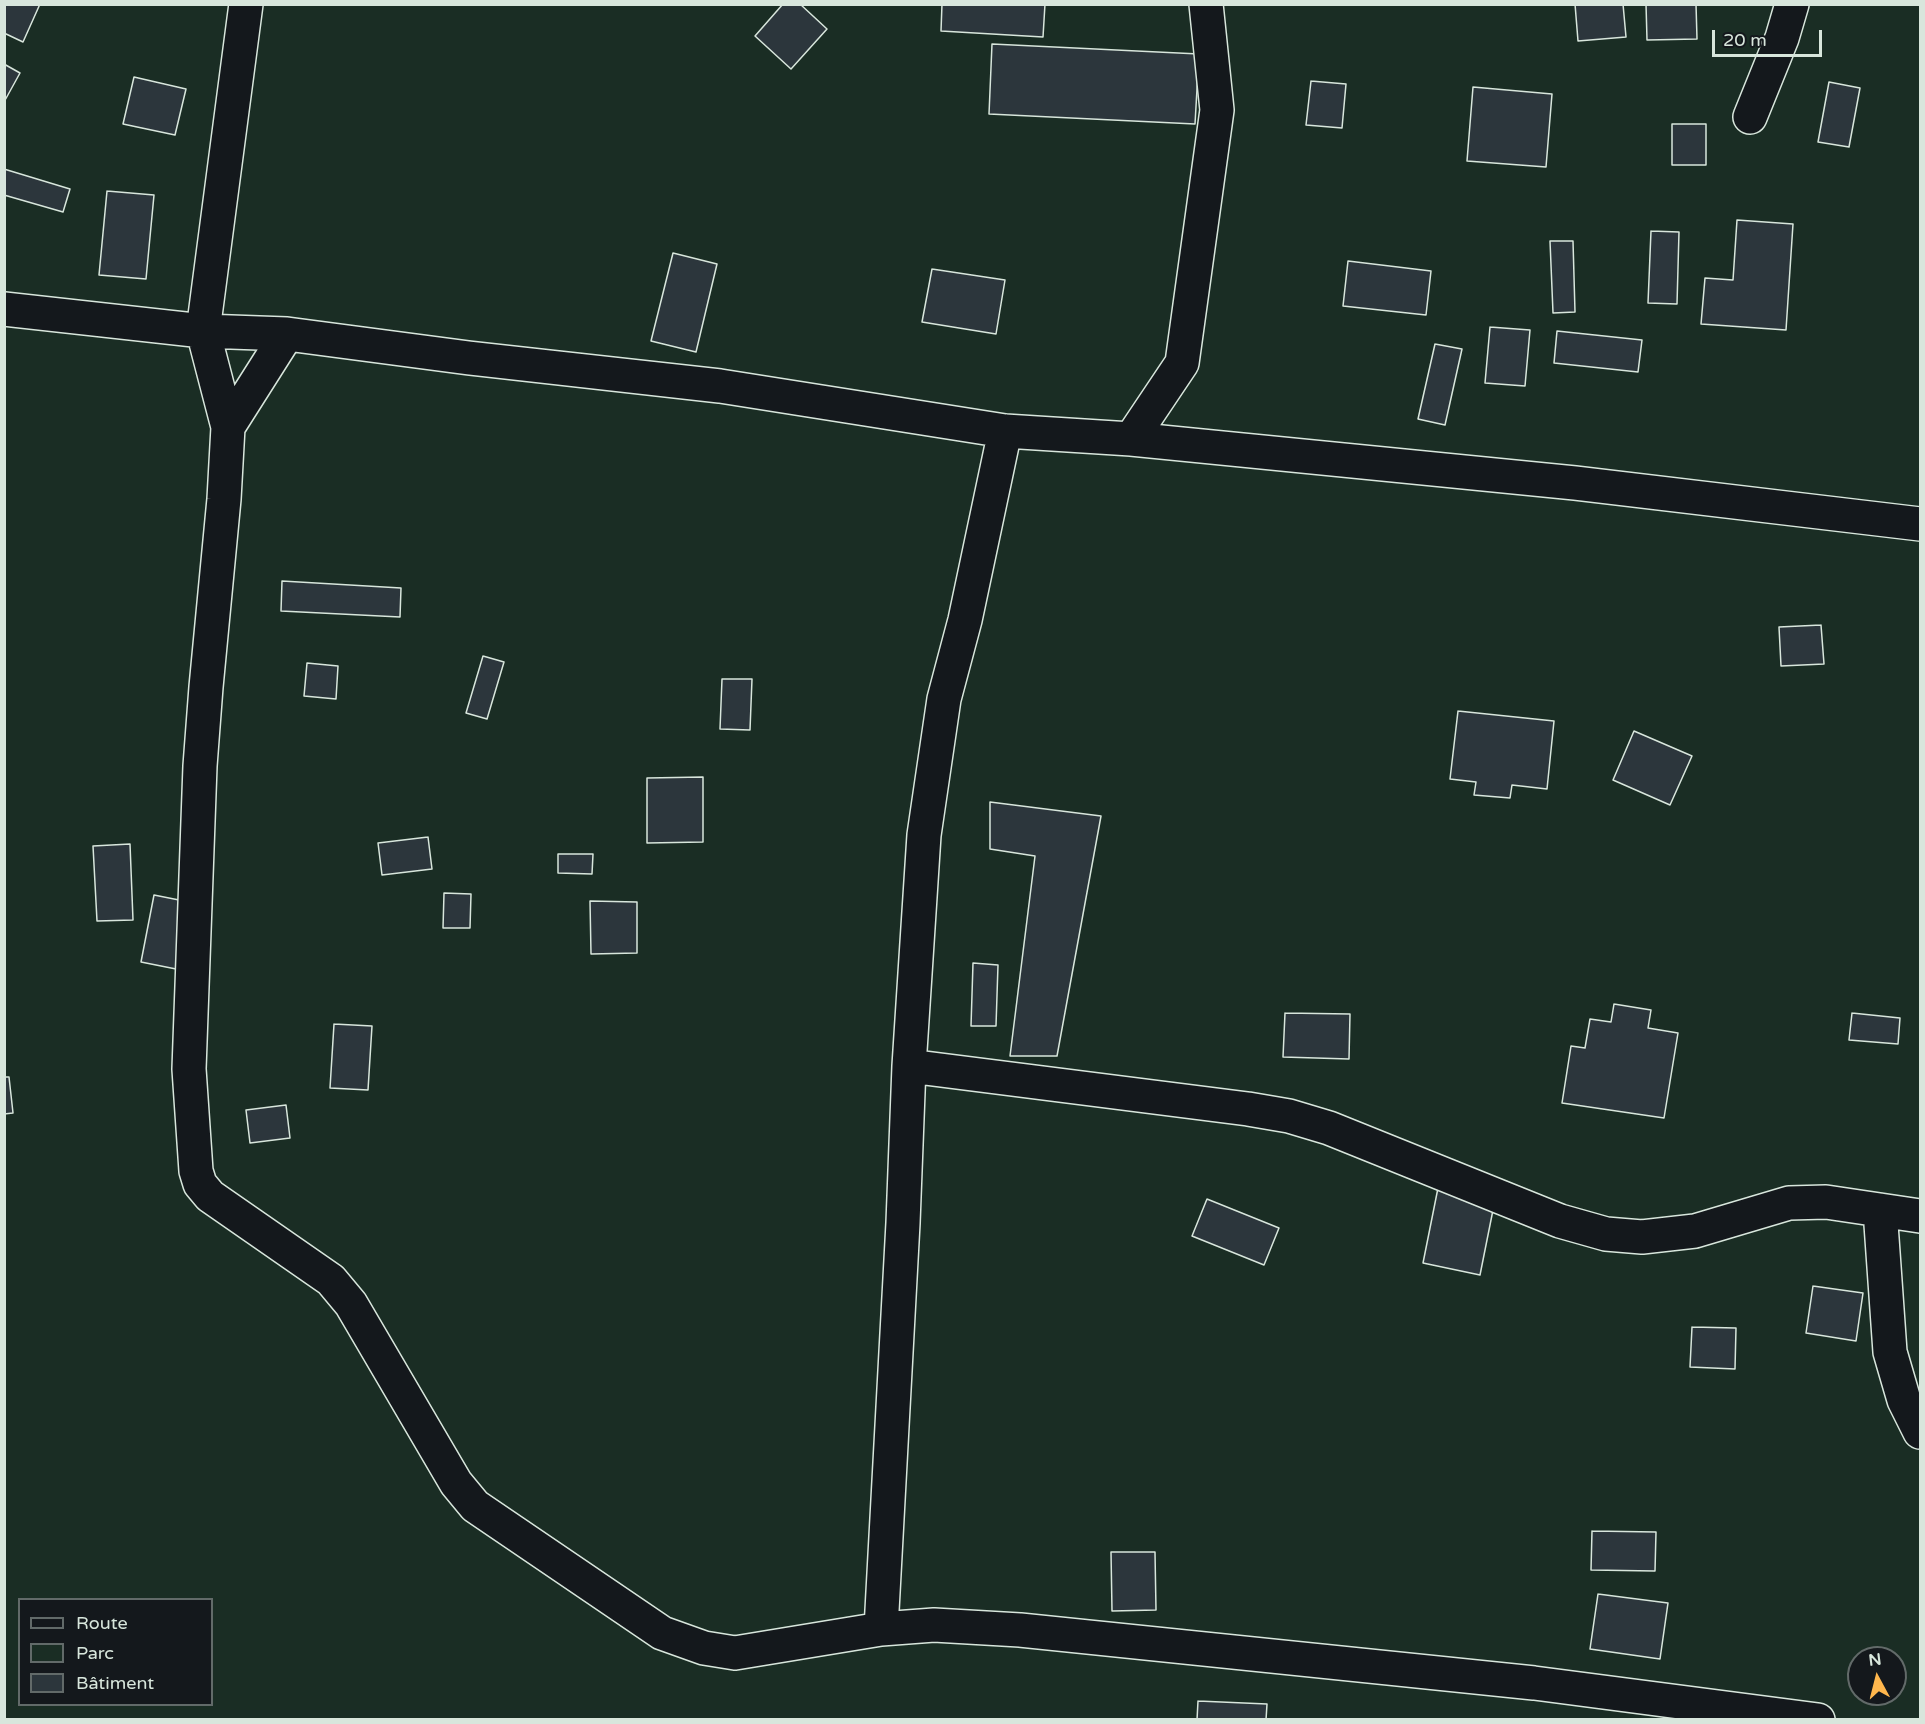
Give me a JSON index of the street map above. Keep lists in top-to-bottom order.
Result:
{
  "legend": ["Route", "Parc", "Bâtiment"],
  "scale_bar": "20 m",
  "north": "top"
}
